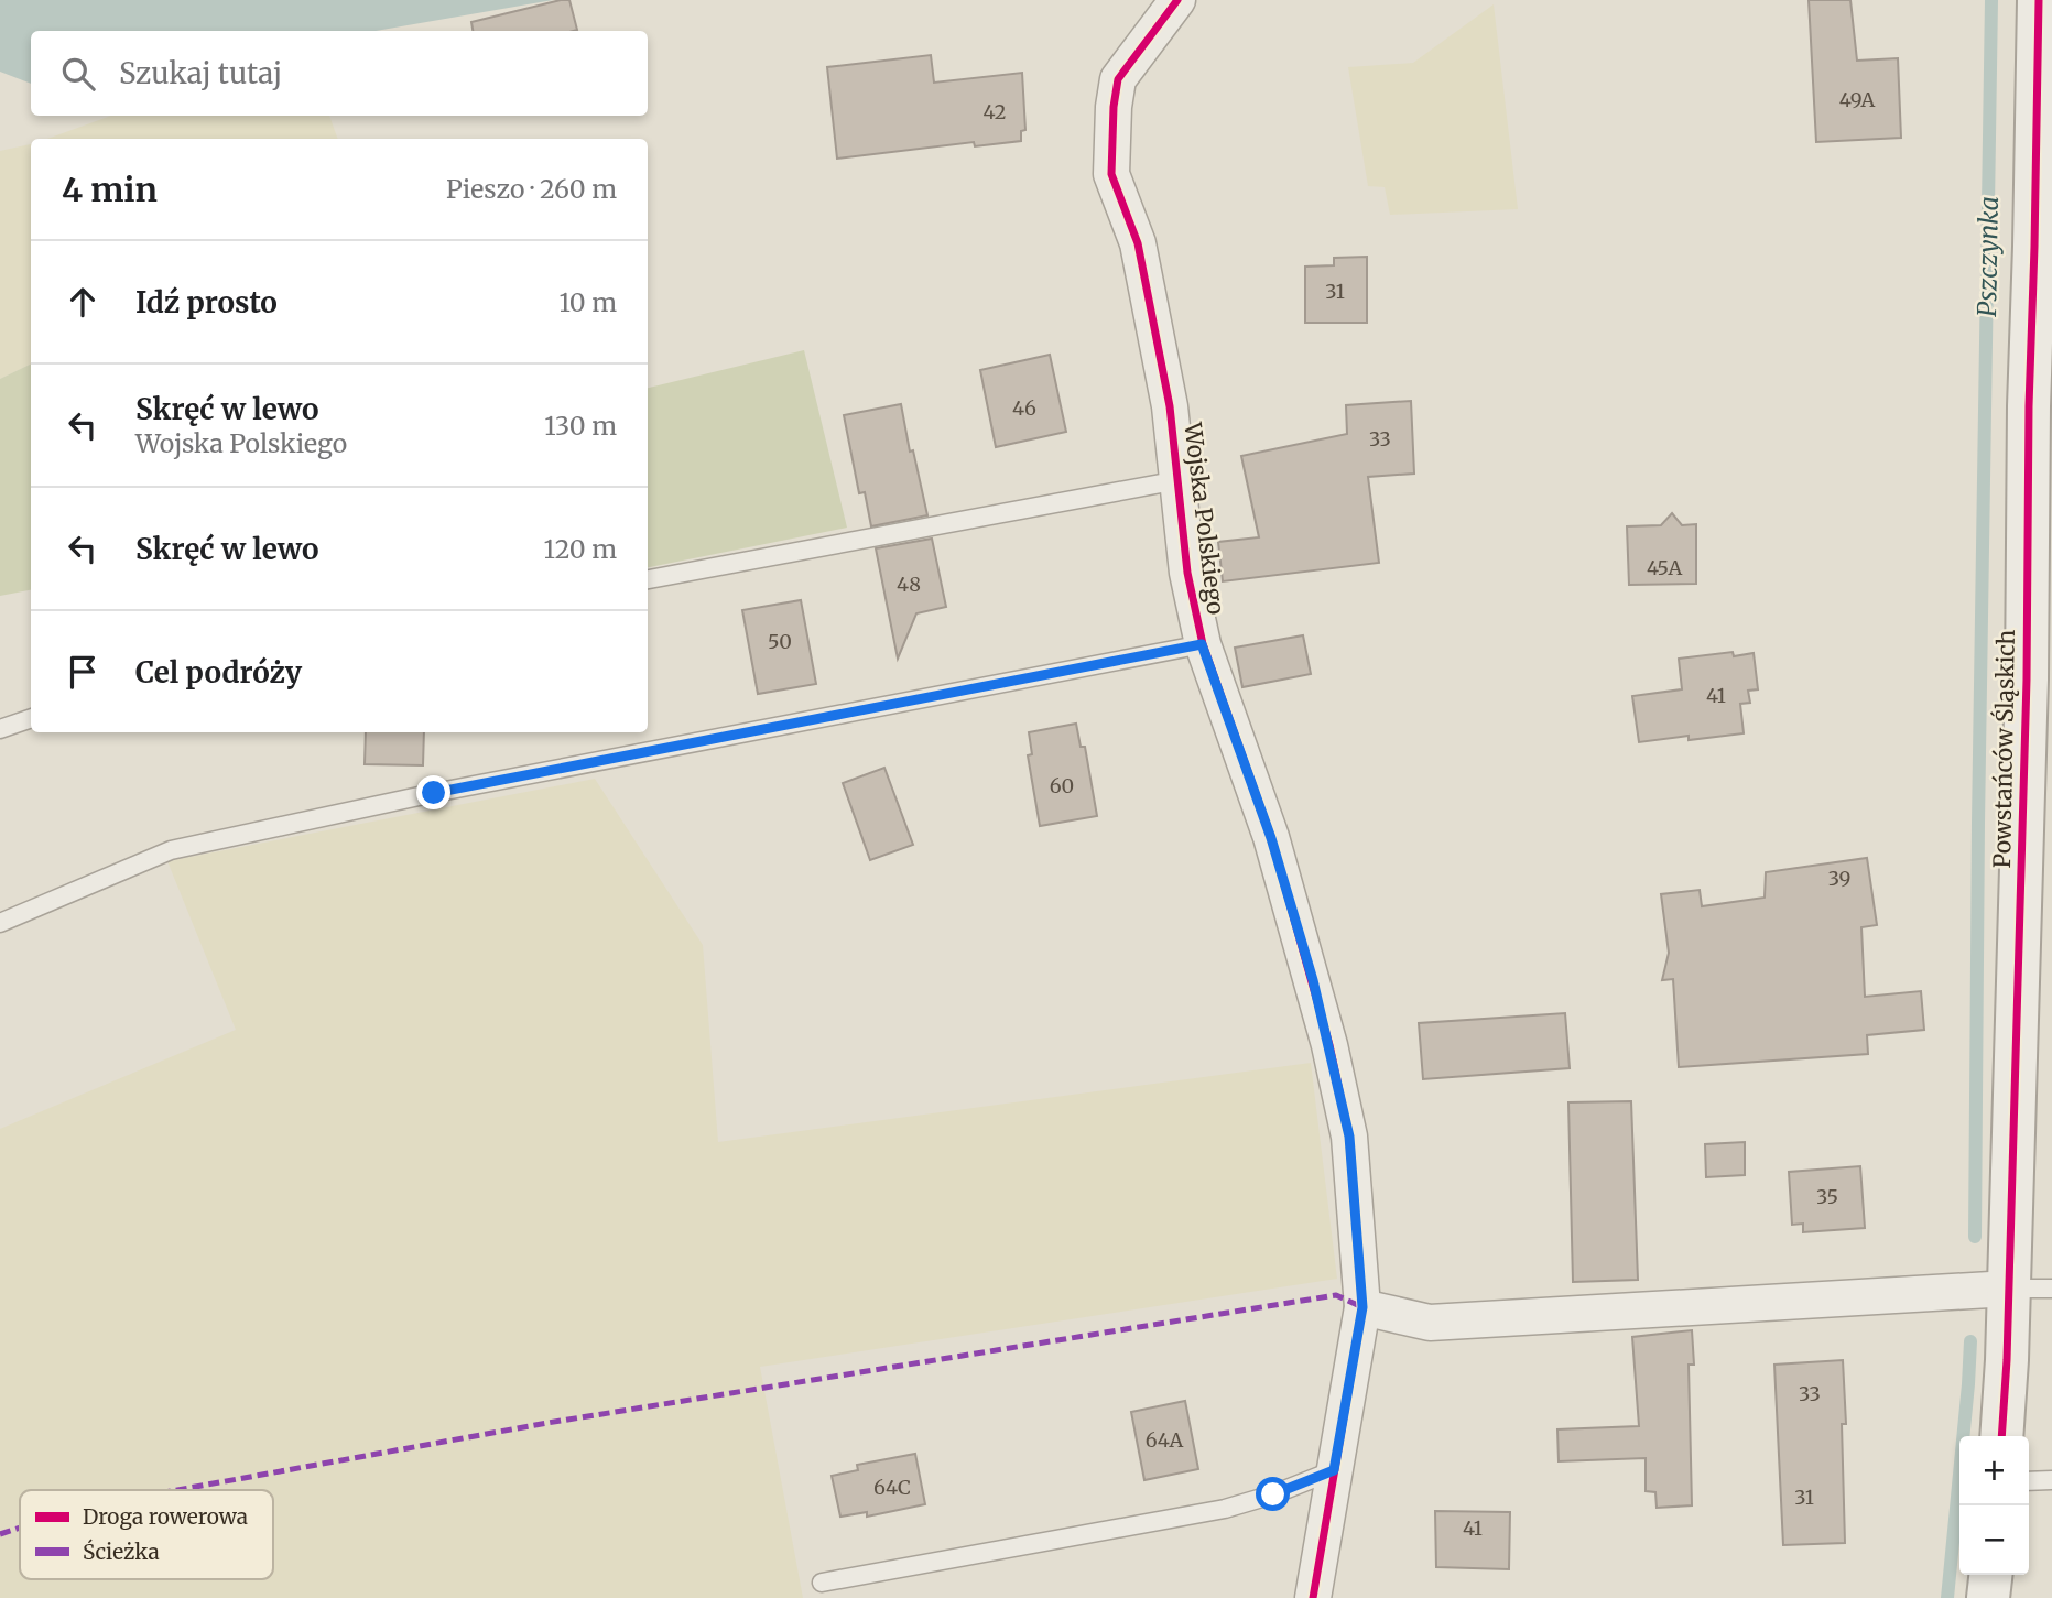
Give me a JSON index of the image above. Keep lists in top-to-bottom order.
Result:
{
  "streets": {
    "street": ["Wojska Polskiego", "Powstańców Śląskich"]
  },
  "water": ["Pszczynka"],
  "house_numbers": [
    "49A",
    "42",
    "31",
    "46",
    "33",
    "45A",
    "48",
    "50",
    "41",
    "60",
    "39",
    "35",
    "33",
    "64A",
    "64C",
    "31",
    "41"
  ],
  "legend": ["Droga rowerowa", "Ścieżka"],
  "page": {
    "search": "Szukaj tutaj",
    "heading": ["4 min", "Pieszo · 260 m"],
    "list": [
      ["Idź prosto", "10 m"],
      ["Skręć w lewo", "Wojska Polskiego", "130 m"],
      ["Skręć w lewo", "120 m"],
      "Cel podróży"
    ],
    "map_buttons": ["+", "−"]
  }
}
